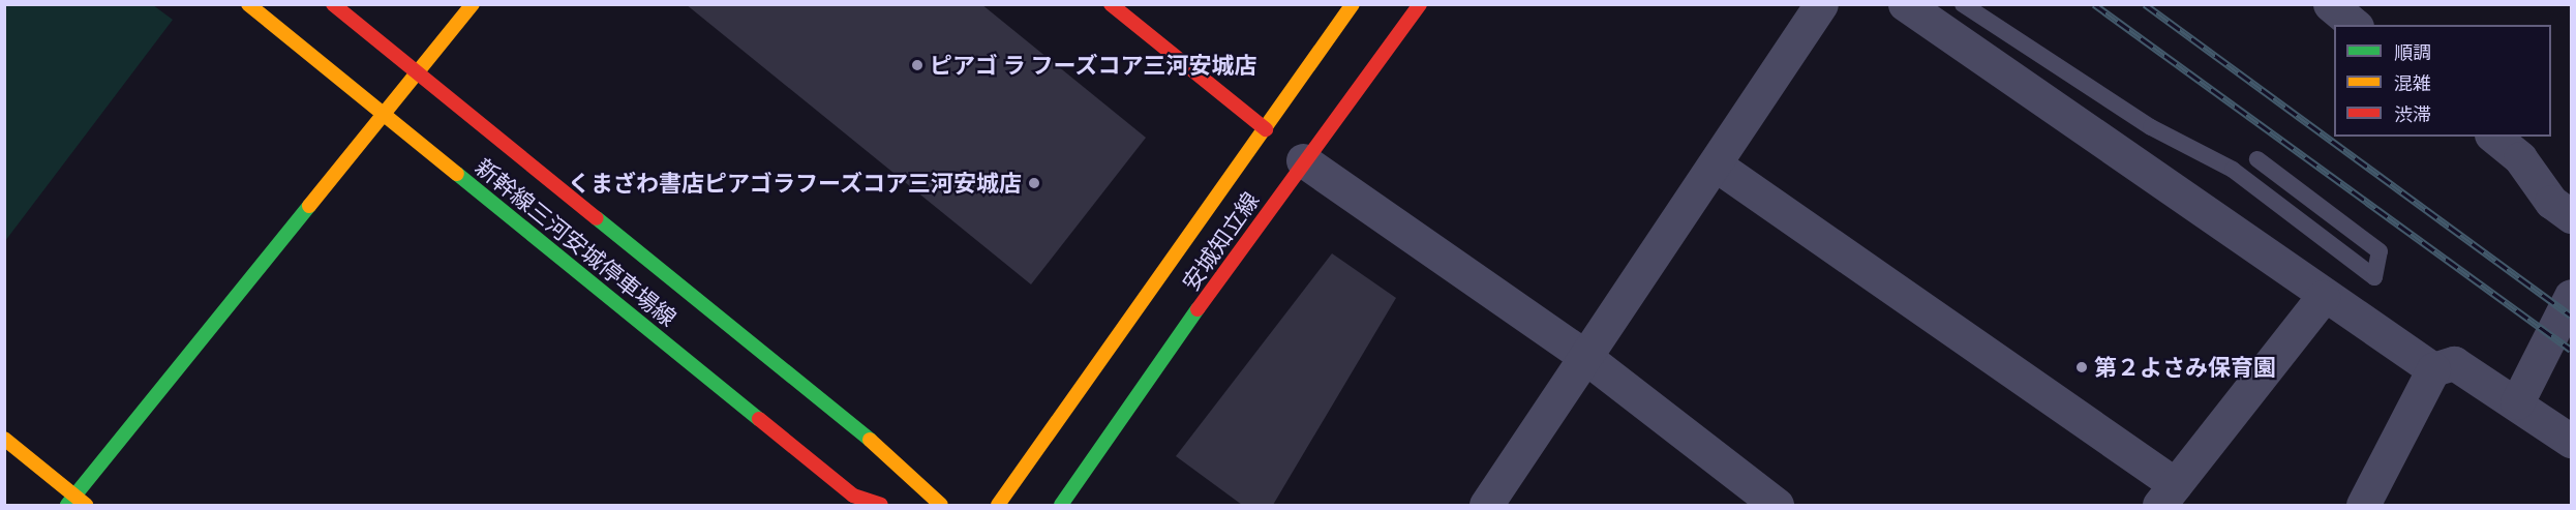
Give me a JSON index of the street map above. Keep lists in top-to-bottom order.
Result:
{
  "streets": {
    "main road": ["安城知立線", "新幹線三河安城停車場線"]
  },
  "places": ["ピアゴ ラ フーズコア三河安城店", "くまざわ書店ピアゴラフーズコア三河安城店", "第２よさみ保育園"],
  "legend": ["順調", "混雑", "渋滞"]
}
